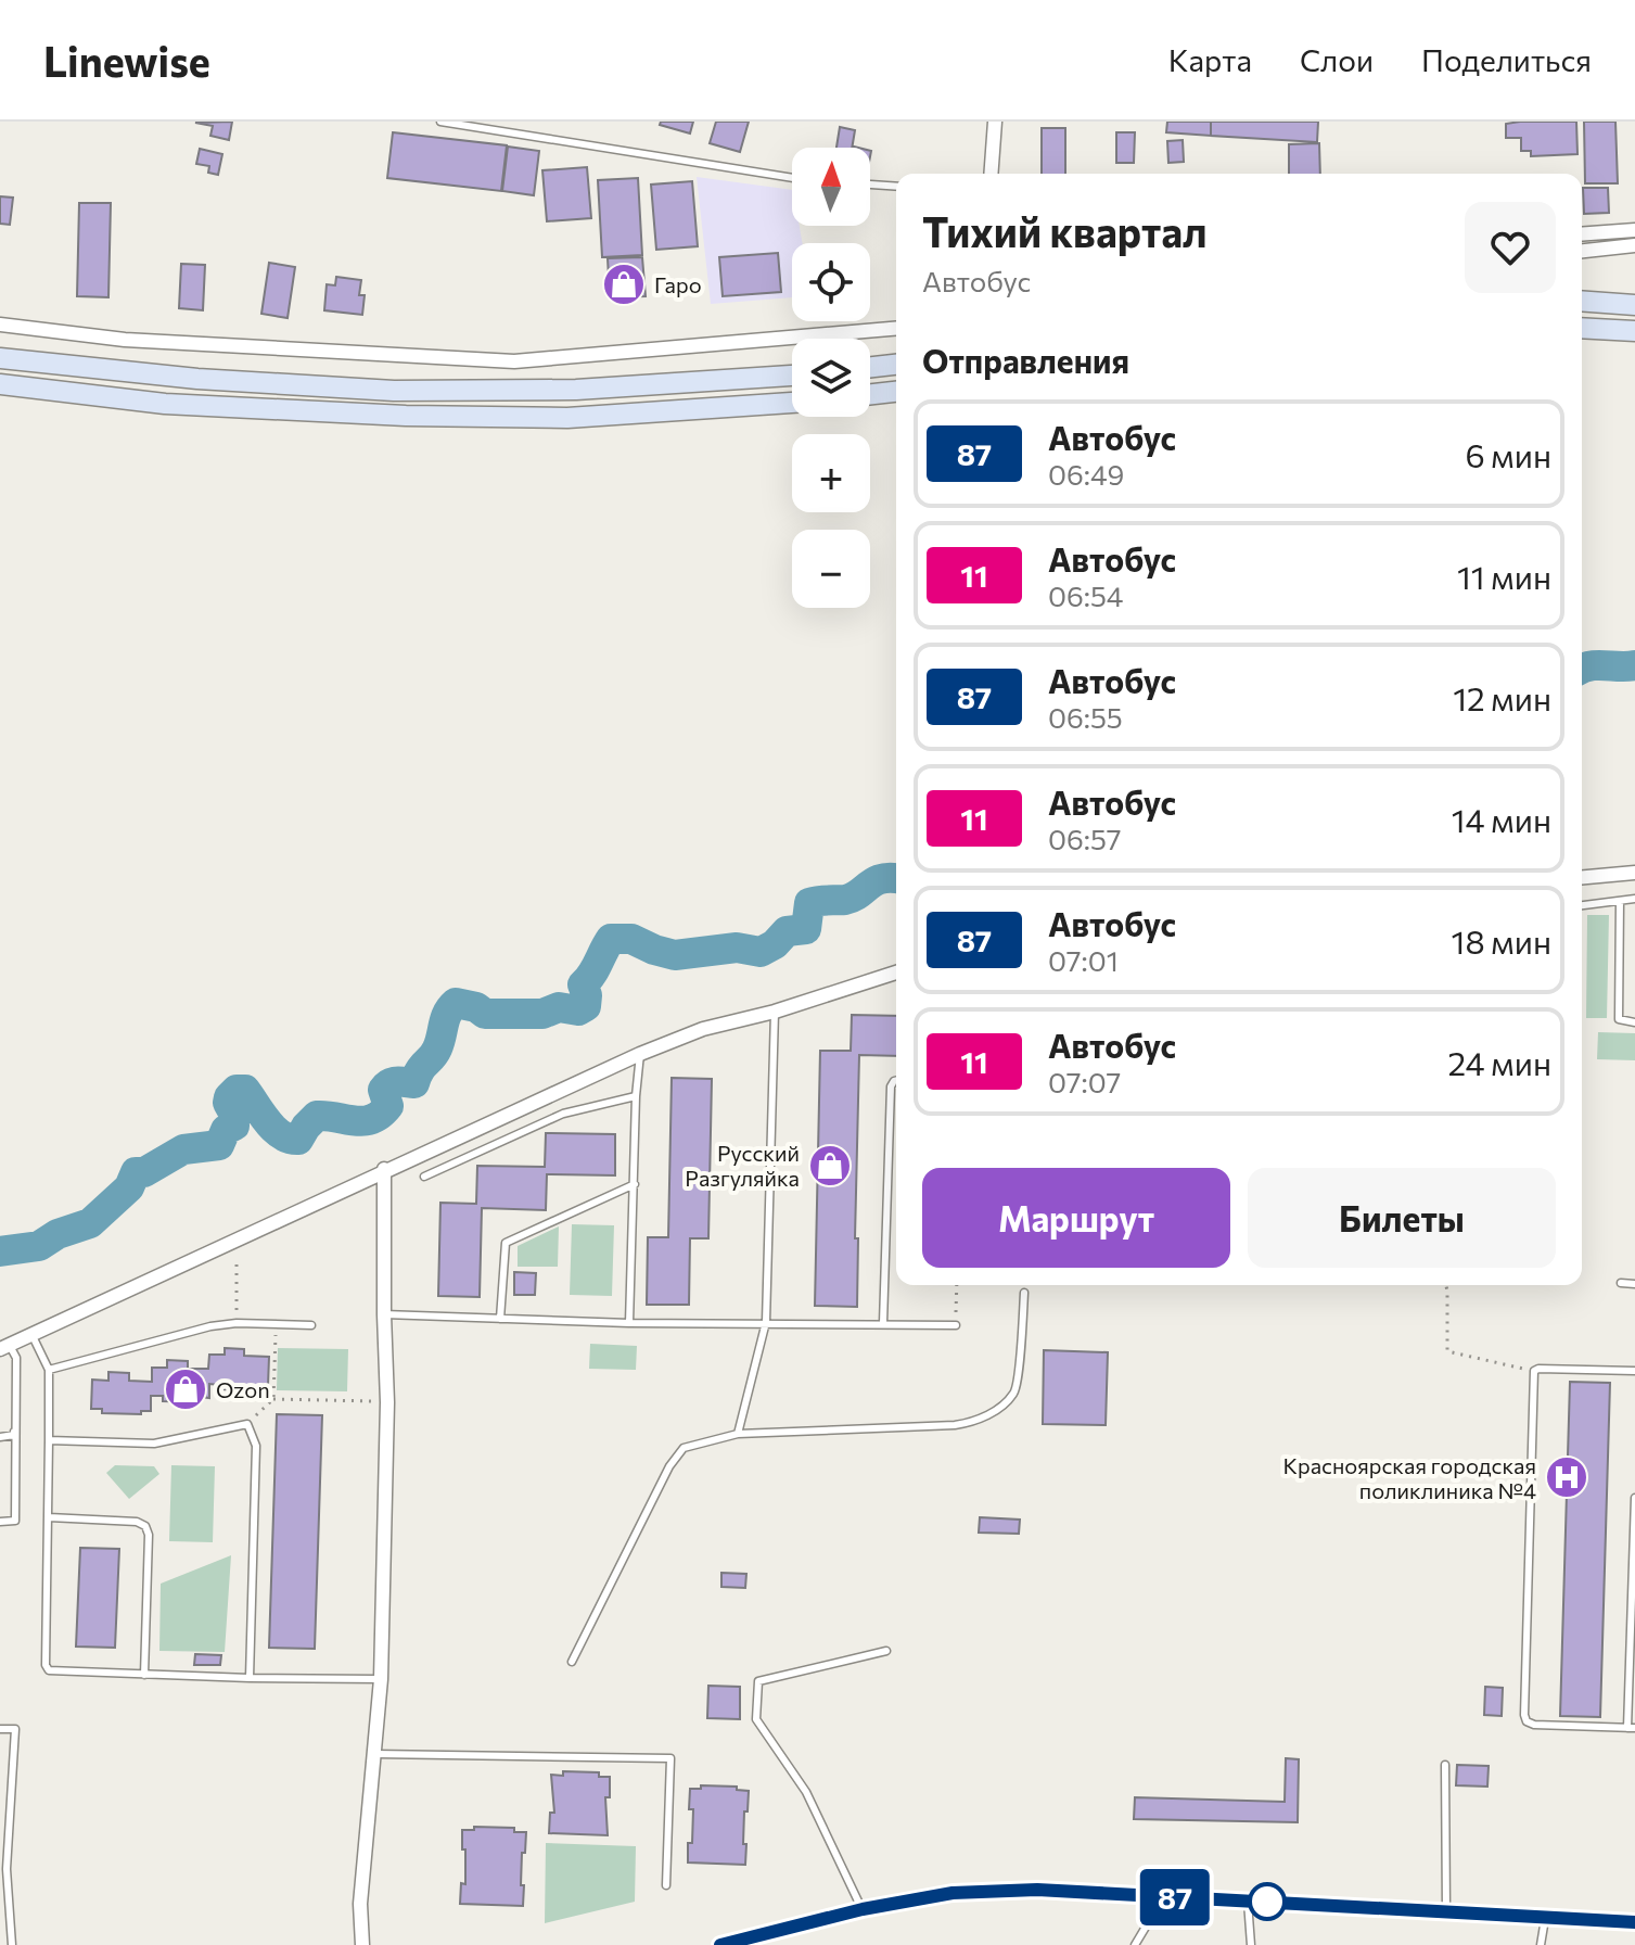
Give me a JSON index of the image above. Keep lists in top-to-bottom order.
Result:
{
  "places": {
    "shop": ["Гаро", "Русский Разгуляйка", "Ozon"],
    "hospital": ["Красноярская городская поликлиника №4"]
  },
  "lines": ["bus line 87"],
  "north": "top",
  "page": {
    "header": "Linewise",
    "nav": ["Карта", "Слои", "Поделиться"],
    "on_map": "87",
    "map_buttons": ["+", "−"],
    "heading": [
      ["Тихий квартал", "Автобус"],
      "Отправления"
    ],
    "list": [
      {
        "mark": "87",
        "name": "Автобус",
        "note": "06:49",
        "value": "6 мин"
      },
      {
        "mark": "11",
        "name": "Автобус",
        "note": "06:54",
        "value": "11 мин"
      },
      {
        "mark": "87",
        "name": "Автобус",
        "note": "06:55",
        "value": "12 мин"
      },
      {
        "mark": "11",
        "name": "Автобус",
        "note": "06:57",
        "value": "14 мин"
      },
      {
        "mark": "87",
        "name": "Автобус",
        "note": "07:01",
        "value": "18 мин"
      },
      {
        "mark": "11",
        "name": "Автобус",
        "note": "07:07",
        "value": "24 мин"
      }
    ],
    "buttons": ["Маршрут", "Билеты"]
  }
}
